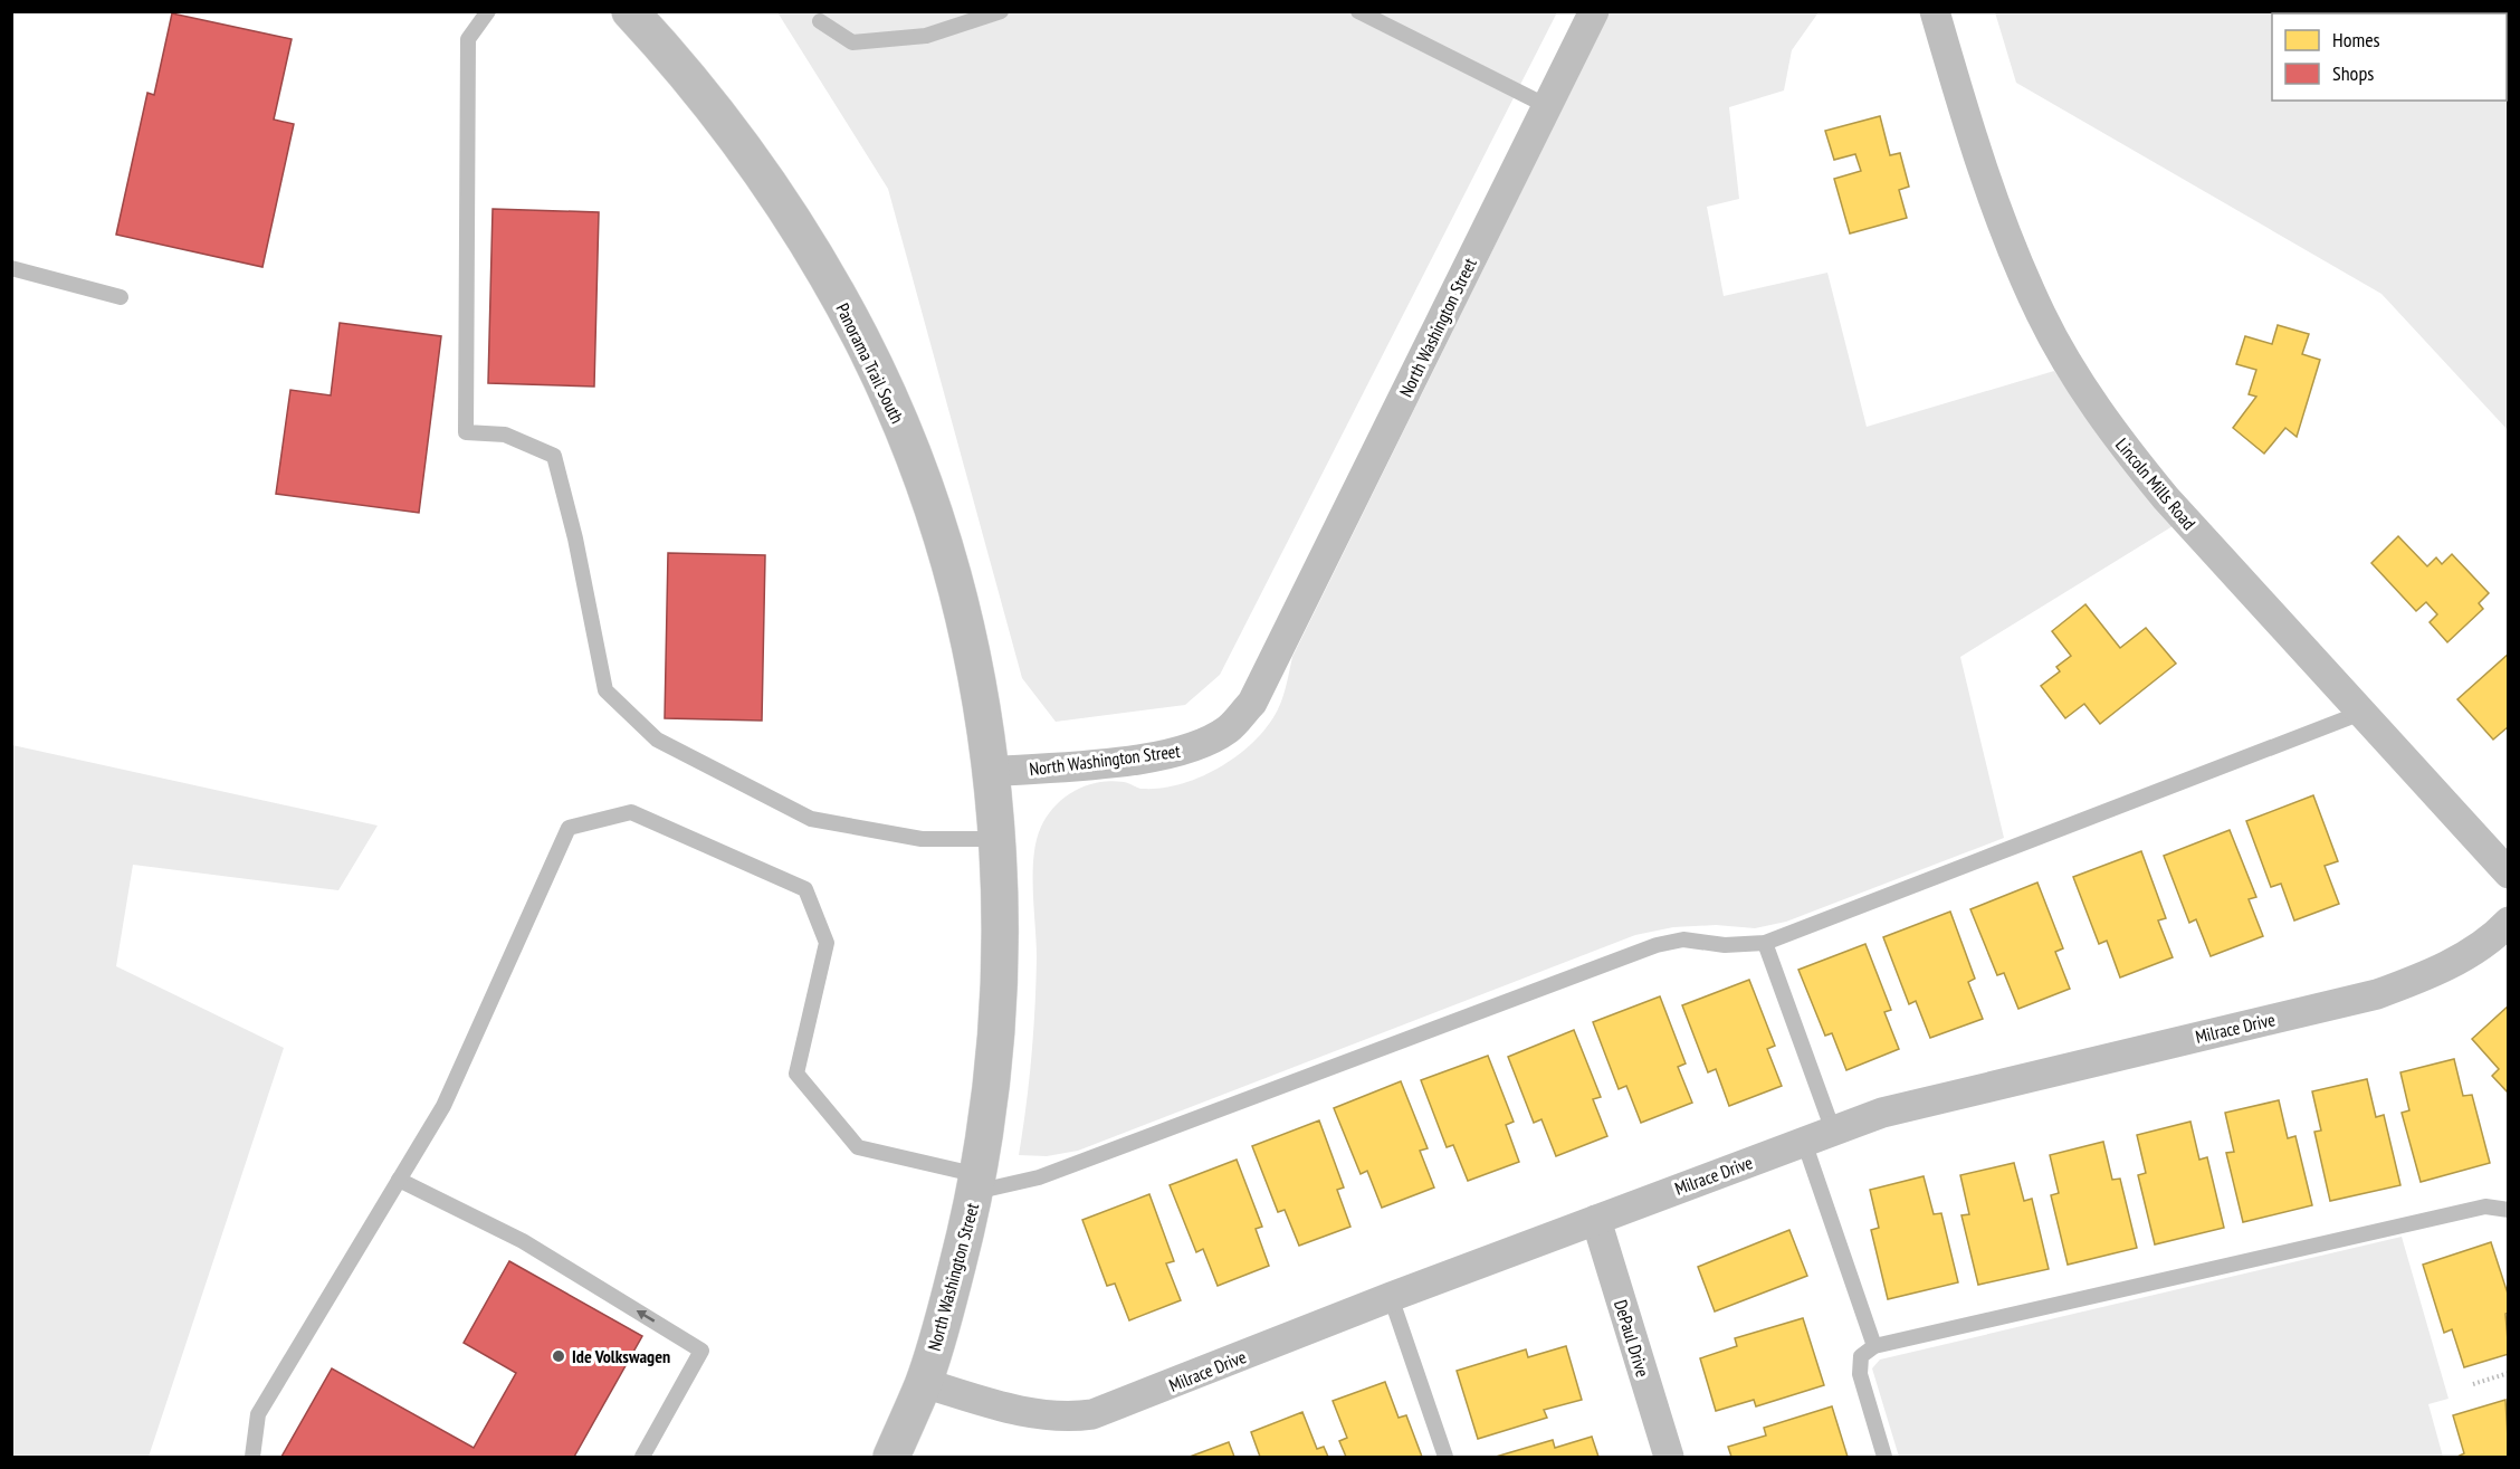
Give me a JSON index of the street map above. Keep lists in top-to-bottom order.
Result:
{
  "streets": {
    "main road": ["North Washington Street", "Panorama Trail South"],
    "street": ["Lincoln Mills Road", "Milrace Drive", "DePaul Drive"]
  },
  "crossings": [
    ["North Washington Street", "Panorama Trail South"],
    ["North Washington Street", "Milrace Drive"],
    ["Milrace Drive", "DePaul Drive"]
  ],
  "places": ["Ide Volkswagen"],
  "legend": ["Homes", "Shops"]
}
